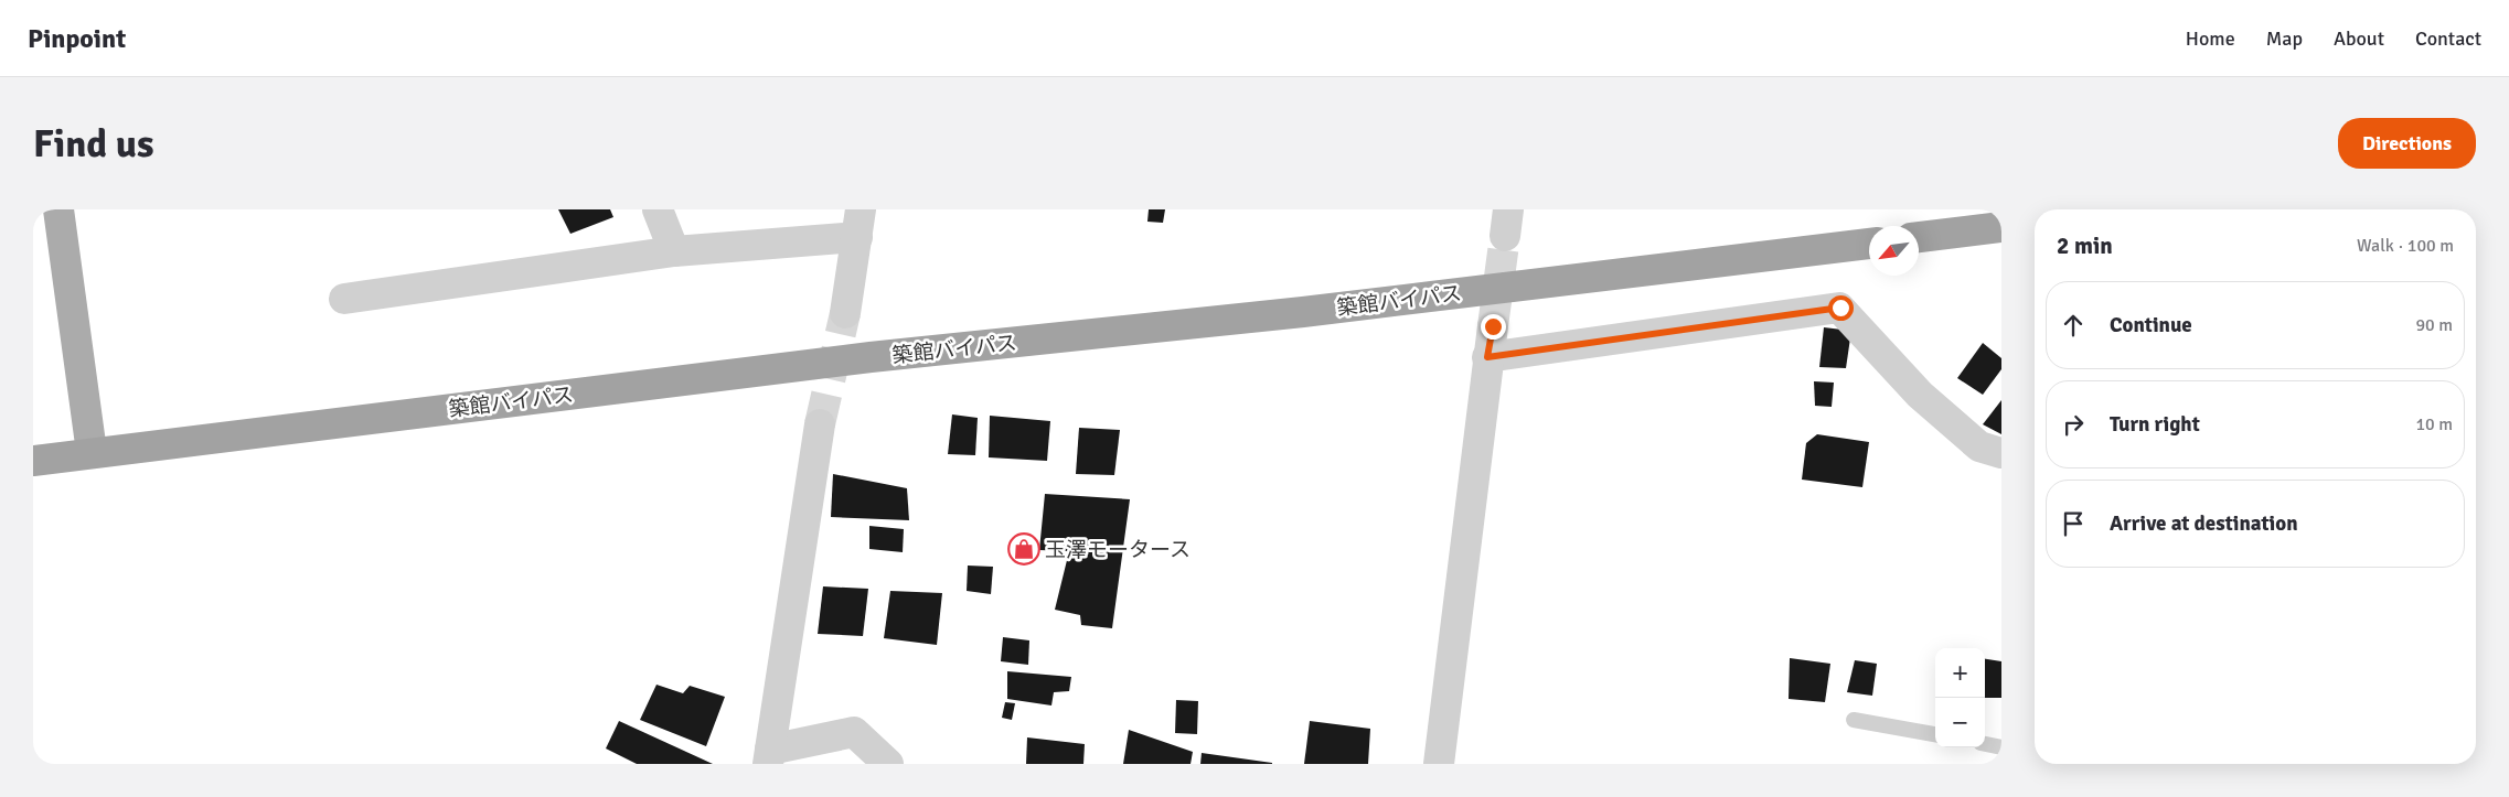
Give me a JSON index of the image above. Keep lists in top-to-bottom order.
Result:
{
  "streets": {
    "highway": ["築館バイパス"]
  },
  "places": {
    "shop": ["玉澤モータース"]
  },
  "north": "bottom left",
  "page": {
    "header": "Pinpoint",
    "nav": [
      "Home",
      "Map",
      "About",
      "Contact"
    ],
    "buttons": "Directions",
    "title": "Find us",
    "heading": ["2 min", "Walk · 100 m"],
    "list": [
      ["Continue", "90 m"],
      ["Turn right", "10 m"],
      "Arrive at destination"
    ],
    "map_buttons": ["+", "−"]
  }
}
